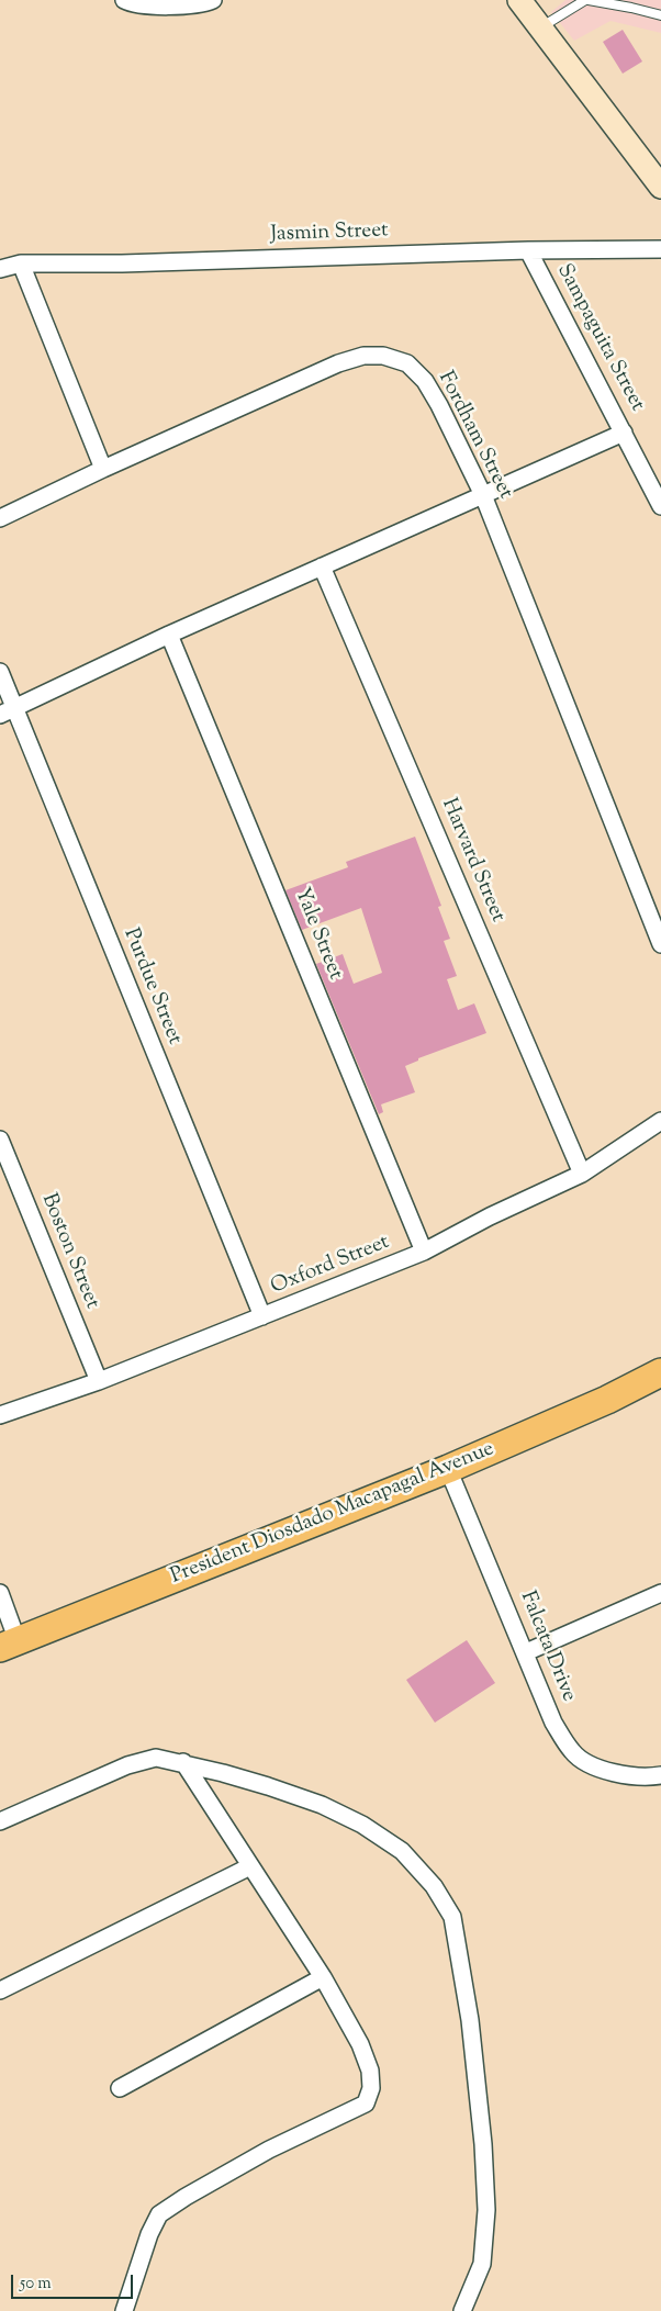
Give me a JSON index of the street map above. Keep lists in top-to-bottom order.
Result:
{
  "streets": {
    "highway": ["President Diosdado Macapagal Avenue"],
    "street": [
      "Jasmin Street",
      "Sampaguita Street",
      "Fordham Street",
      "Harvard Street",
      "Yale Street",
      "Purdue Street",
      "Boston Street",
      "Oxford Street",
      "Falcata Drive"
    ]
  },
  "crossings": [
    ["Jasmin Street", "Sampaguita Street"],
    ["Harvard Street", "Oxford Street"],
    ["Yale Street", "Oxford Street"],
    ["Purdue Street", "Oxford Street"],
    ["Boston Street", "Oxford Street"],
    ["President Diosdado Macapagal Avenue", "Falcata Drive"]
  ],
  "scale_bar": "50 m"
}
